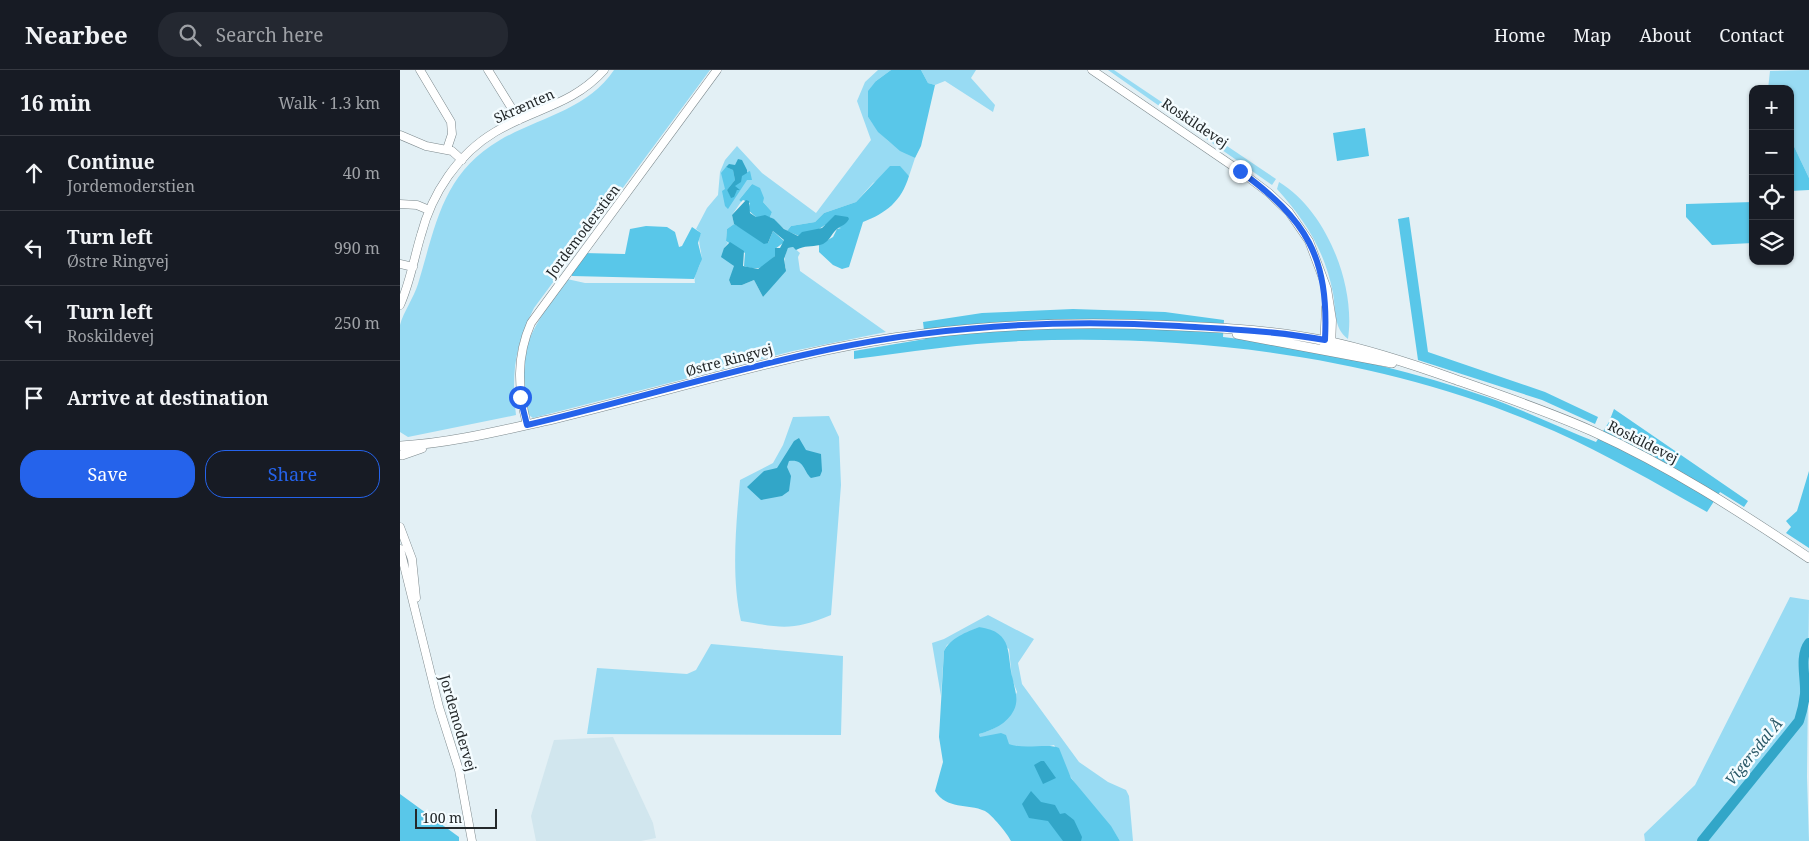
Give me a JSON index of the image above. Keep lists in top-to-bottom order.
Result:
{
  "streets": {
    "main road": ["Roskildevej", "Østre Ringvej"],
    "street": ["Skrænten", "Jordemoderstien", "Jordemodervej"]
  },
  "crossings": [
    ["Roskildevej", "Østre Ringvej"],
    ["Jordemoderstien", "Østre Ringvej"]
  ],
  "water": ["Vigersdal Å"],
  "scale_bar": "100 m",
  "page": {
    "header": "Nearbee",
    "search": "Search here",
    "nav": [
      "Home",
      "Map",
      "About",
      "Contact"
    ],
    "heading": ["16 min", "Walk · 1.3 km"],
    "map_buttons": ["+", "−"],
    "list": [
      ["Continue", "Jordemoderstien", "40 m"],
      ["Turn left", "Østre Ringvej", "990 m"],
      ["Turn left", "Roskildevej", "250 m"],
      "Arrive at destination"
    ],
    "buttons": ["Save", "Share"],
    "scale": "100 m"
  }
}
